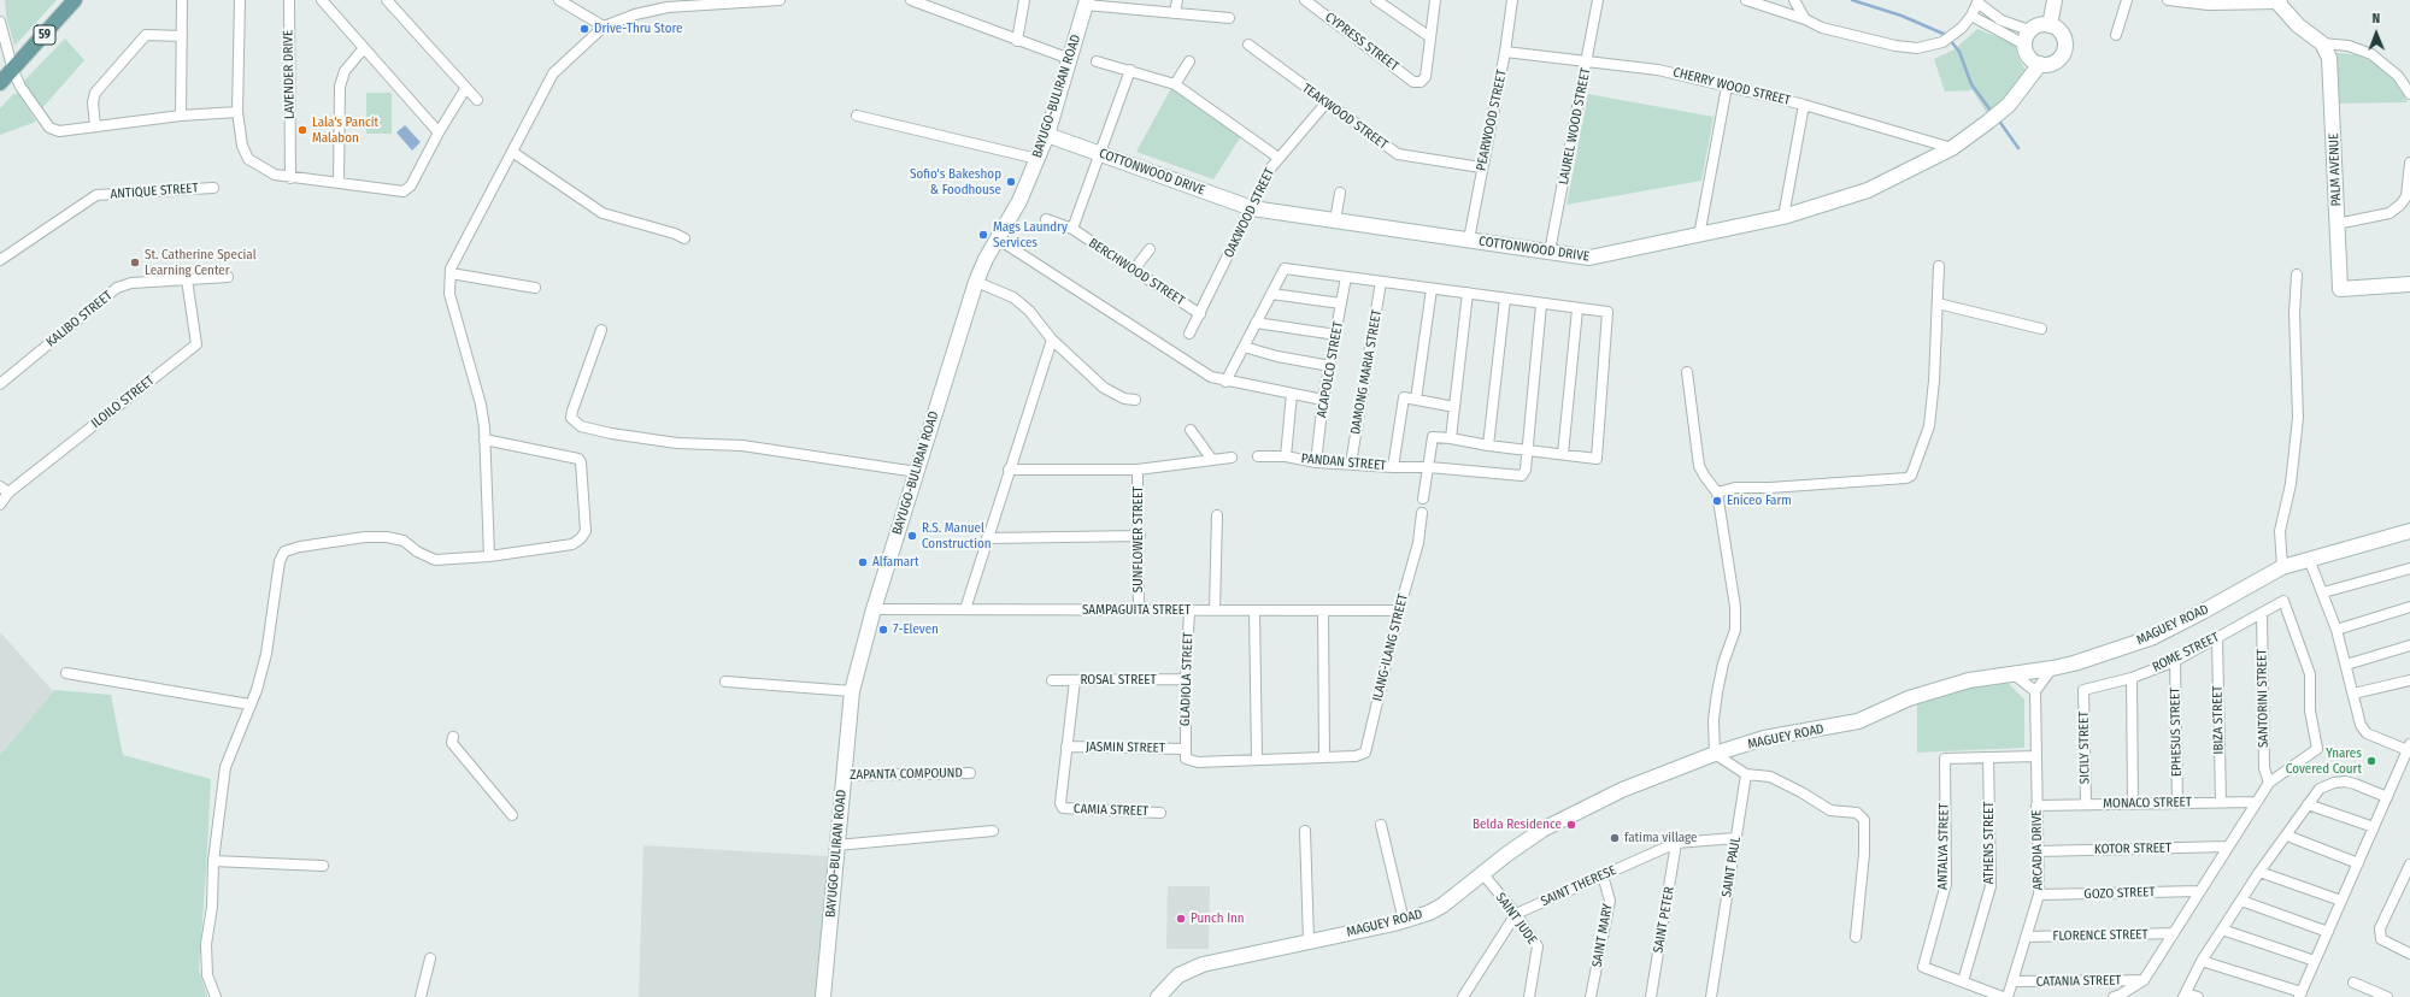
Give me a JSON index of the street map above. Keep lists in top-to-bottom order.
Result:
{
  "streets": {
    "main road": ["59"],
    "street": [
      "CYPRESS STREET",
      "LAVENDER DRIVE",
      "CHERRY WOOD STREET",
      "BAYUGO-BULIRAN ROAD",
      "TEAKWOOD STREET",
      "PEARWOOD STREET",
      "LAUREL WOOD STREET",
      "PALM AVENUE",
      "COTTONWOOD DRIVE",
      "ANTIQUE STREET",
      "OAKWOOD STREET",
      "BERCHWOOD STREET",
      "KALIBO STREET",
      "ACAPOLCO STREET",
      "DAMONG MARIA STREET",
      "ILOILO STREET",
      "PANDAN STREET",
      "SUNFLOWER STREET",
      "SAMPAGUITA STREET",
      "MAGUEY ROAD",
      "ILANG-ILANG STREET",
      "ROME STREET",
      "GLADIOLA STREET",
      "ROSAL STREET",
      "SANTORINI STREET",
      "IBIZA STREET",
      "EPHESUS STREET",
      "JASMIN STREET",
      "SICILY STREET",
      "ZAPANTA COMPOUND",
      "MONACO STREET",
      "CAMIA STREET",
      "ATHENS STREET",
      "ANTALYA STREET",
      "KOTOR STREET",
      "ARCADIA DRIVE",
      "SAINT PAUL",
      "SAINT THERESE",
      "GOZO STREET",
      "SAINT JUDE",
      "SAINT PETER",
      "SAINT MARY",
      "FLORENCE STREET",
      "CATANIA STREET"
    ]
  },
  "crossings": [
    ["CHERRY WOOD STREET", "PEARWOOD STREET"],
    ["CHERRY WOOD STREET", "LAUREL WOOD STREET"],
    ["CHERRY WOOD STREET", "COTTONWOOD DRIVE"],
    ["BAYUGO-BULIRAN ROAD", "COTTONWOOD DRIVE"],
    ["BAYUGO-BULIRAN ROAD", "SAMPAGUITA STREET"],
    ["BAYUGO-BULIRAN ROAD", "ZAPANTA COMPOUND"],
    ["TEAKWOOD STREET", "PEARWOOD STREET"],
    ["TEAKWOOD STREET", "OAKWOOD STREET"],
    ["PEARWOOD STREET", "COTTONWOOD DRIVE"],
    ["LAUREL WOOD STREET", "COTTONWOOD DRIVE"],
    ["COTTONWOOD DRIVE", "OAKWOOD STREET"],
    ["OAKWOOD STREET", "BERCHWOOD STREET"],
    ["KALIBO STREET", "ILOILO STREET"],
    ["ACAPOLCO STREET", "PANDAN STREET"],
    ["DAMONG MARIA STREET", "PANDAN STREET"],
    ["SUNFLOWER STREET", "SAMPAGUITA STREET"],
    ["SAMPAGUITA STREET", "ILANG-ILANG STREET"],
    ["SAMPAGUITA STREET", "GLADIOLA STREET"],
    ["MAGUEY ROAD", "SAINT JUDE"],
    ["ROME STREET", "SANTORINI STREET"],
    ["ROME STREET", "IBIZA STREET"],
    ["ROME STREET", "EPHESUS STREET"],
    ["ROME STREET", "SICILY STREET"],
    ["GLADIOLA STREET", "ROSAL STREET"],
    ["GLADIOLA STREET", "JASMIN STREET"],
    ["IBIZA STREET", "MONACO STREET"],
    ["EPHESUS STREET", "MONACO STREET"],
    ["JASMIN STREET", "CAMIA STREET"],
    ["SICILY STREET", "MONACO STREET"],
    ["MONACO STREET", "ARCADIA DRIVE"],
    ["ATHENS STREET", "ANTALYA STREET"],
    ["ANTALYA STREET", "ARCADIA DRIVE"],
    ["KOTOR STREET", "ARCADIA DRIVE"],
    ["ARCADIA DRIVE", "GOZO STREET"],
    ["ARCADIA DRIVE", "FLORENCE STREET"],
    ["ARCADIA DRIVE", "CATANIA STREET"],
    ["SAINT PAUL", "SAINT THERESE"],
    ["SAINT THERESE", "SAINT JUDE"],
    ["SAINT THERESE", "SAINT PETER"],
    ["SAINT THERESE", "SAINT MARY"]
  ],
  "places": [
    "Drive-Thru Store",
    "Lala's Pancit Malabon",
    "Sofio's Bakeshop & Foodhouse",
    "Mags Laundry Services",
    "St. Catherine Special Learning Center",
    "Eniceo Farm",
    "R.S. Manuel Construction",
    "Alfamart",
    "7-Eleven",
    "Ynares Covered Court",
    "Belda Residence",
    "fatima village",
    "Punch Inn"
  ],
  "north": "top"
}
